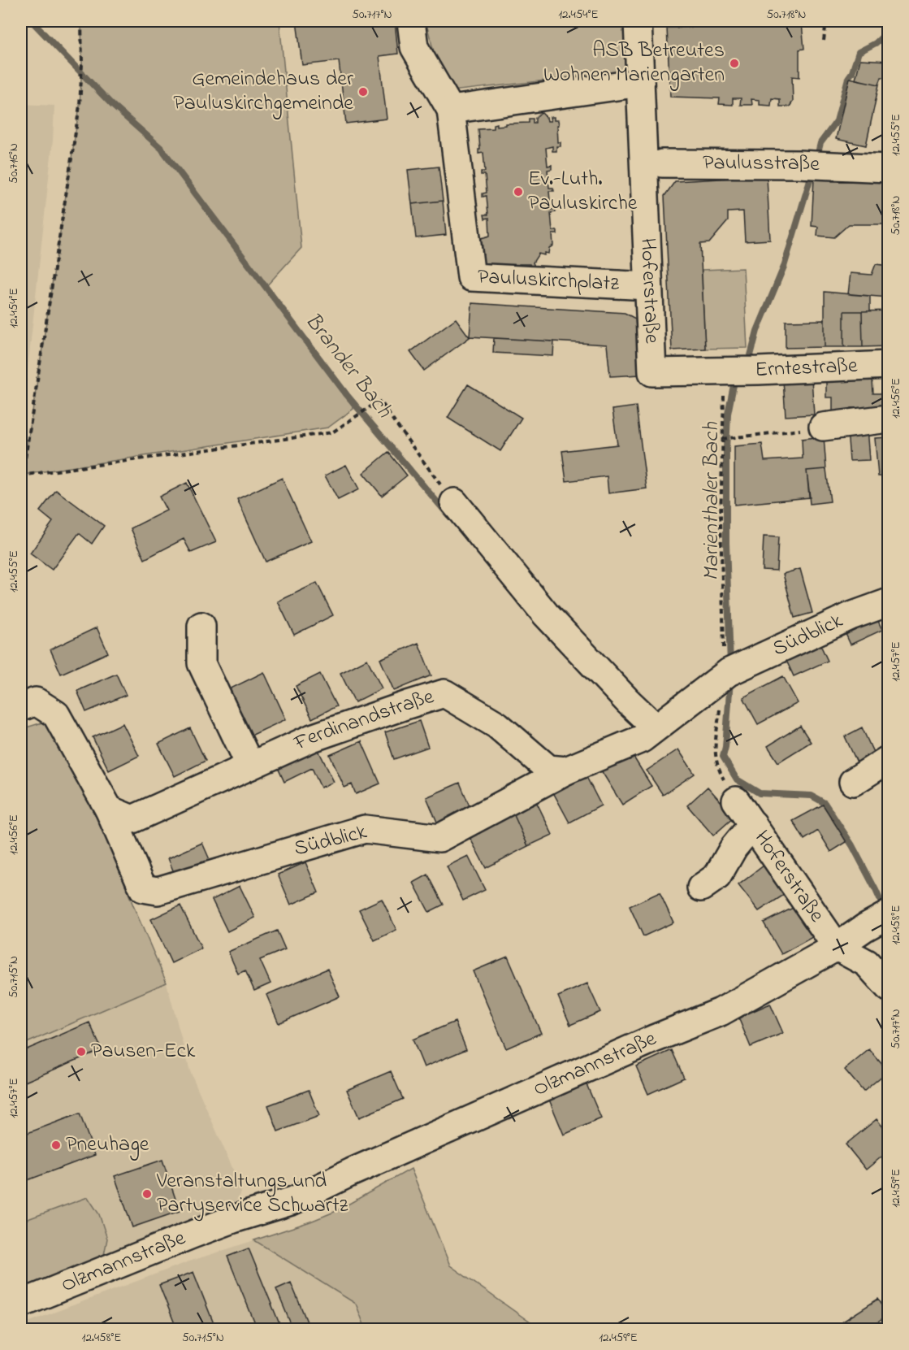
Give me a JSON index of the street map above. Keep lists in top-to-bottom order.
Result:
{
  "streets": {
    "street": [
      "Paulusstraße",
      "Pauluskirchplatz",
      "Hoferstraße",
      "Erntestraße",
      "Südblick",
      "Ferdinandstraße",
      "Olzmannstraße"
    ]
  },
  "crossings": [
    ["Pauluskirchplatz", "Hoferstraße"],
    ["Hoferstraße", "Erntestraße"],
    ["Hoferstraße", "Olzmannstraße"],
    ["Südblick", "Ferdinandstraße"]
  ],
  "water": ["Brander Bach", "Marienthaler Bach"],
  "places": [
    "ASB Betreutes Wohnen Mariengarten",
    "Gemeindehaus der Pauluskirchgemeinde",
    "Ev.-Luth. Pauluskirche",
    "Pausen-Eck",
    "Pneuhage",
    "Veranstaltungs und Partyservice Schwartz"
  ],
  "coordinates": [
    "50.717°N",
    "12.454°E",
    "50.718°N",
    "12.455°E",
    "50.716°N",
    "12.456°E",
    "12.457°E",
    "12.458°E",
    "50.715°N",
    "12.459°E"
  ]
}
